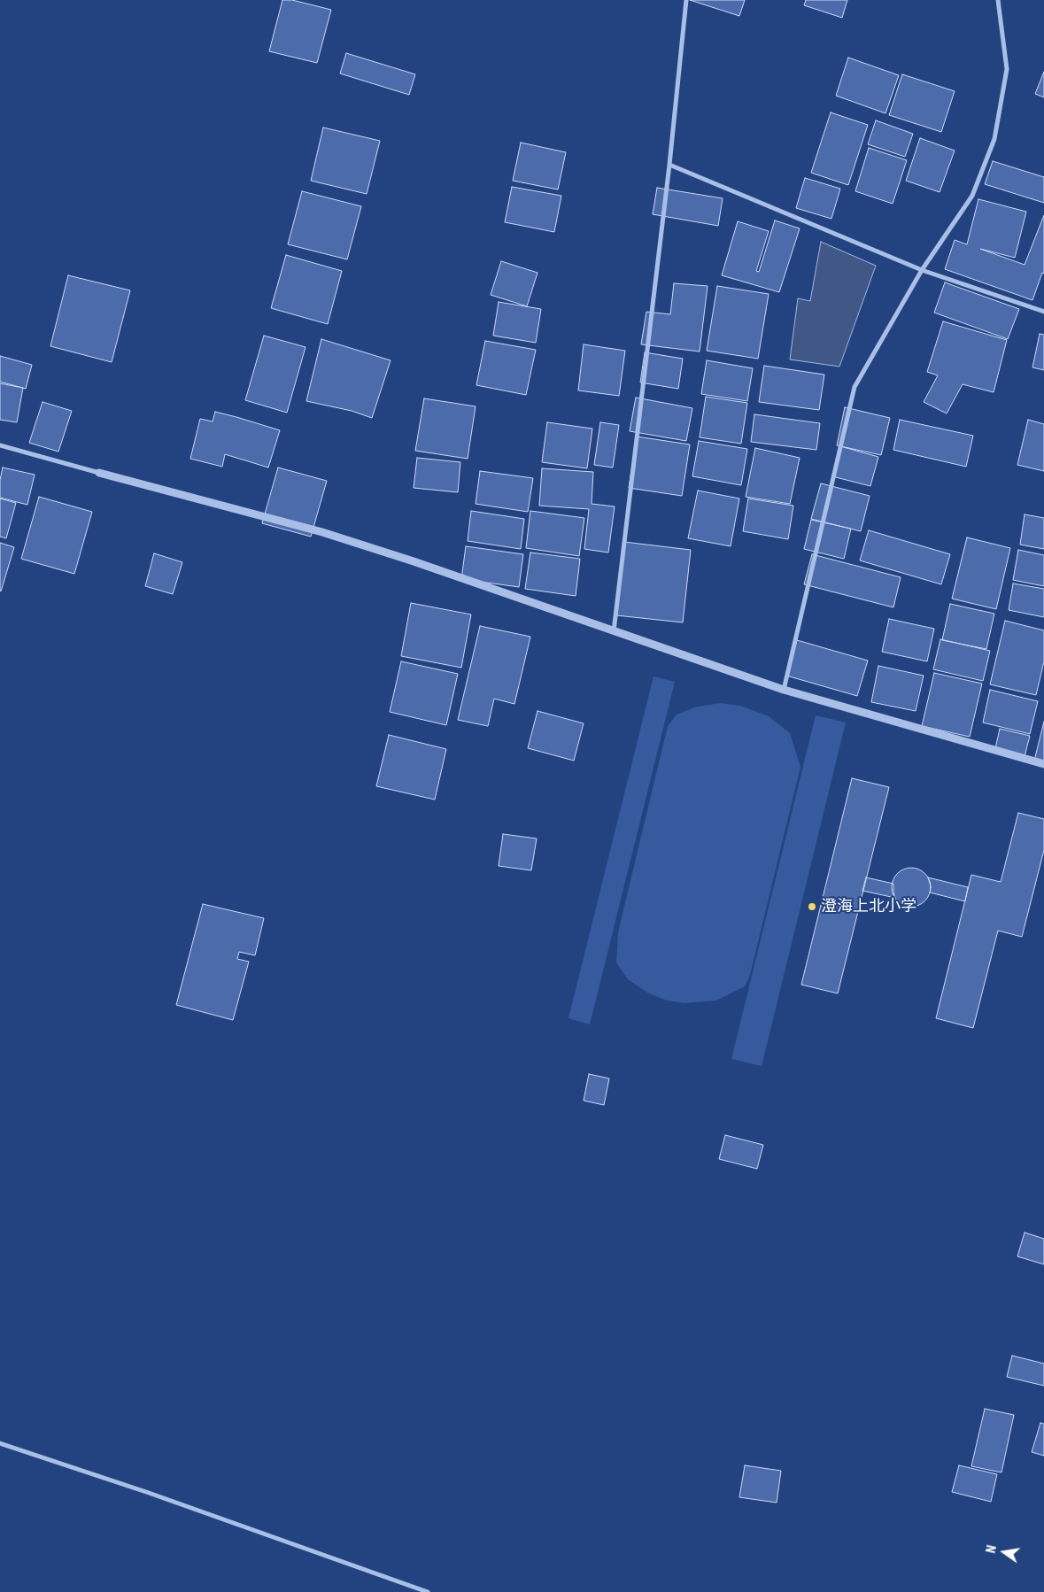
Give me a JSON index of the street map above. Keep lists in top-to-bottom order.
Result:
{
  "places": ["澄海上北小学"],
  "north": "left"
}
